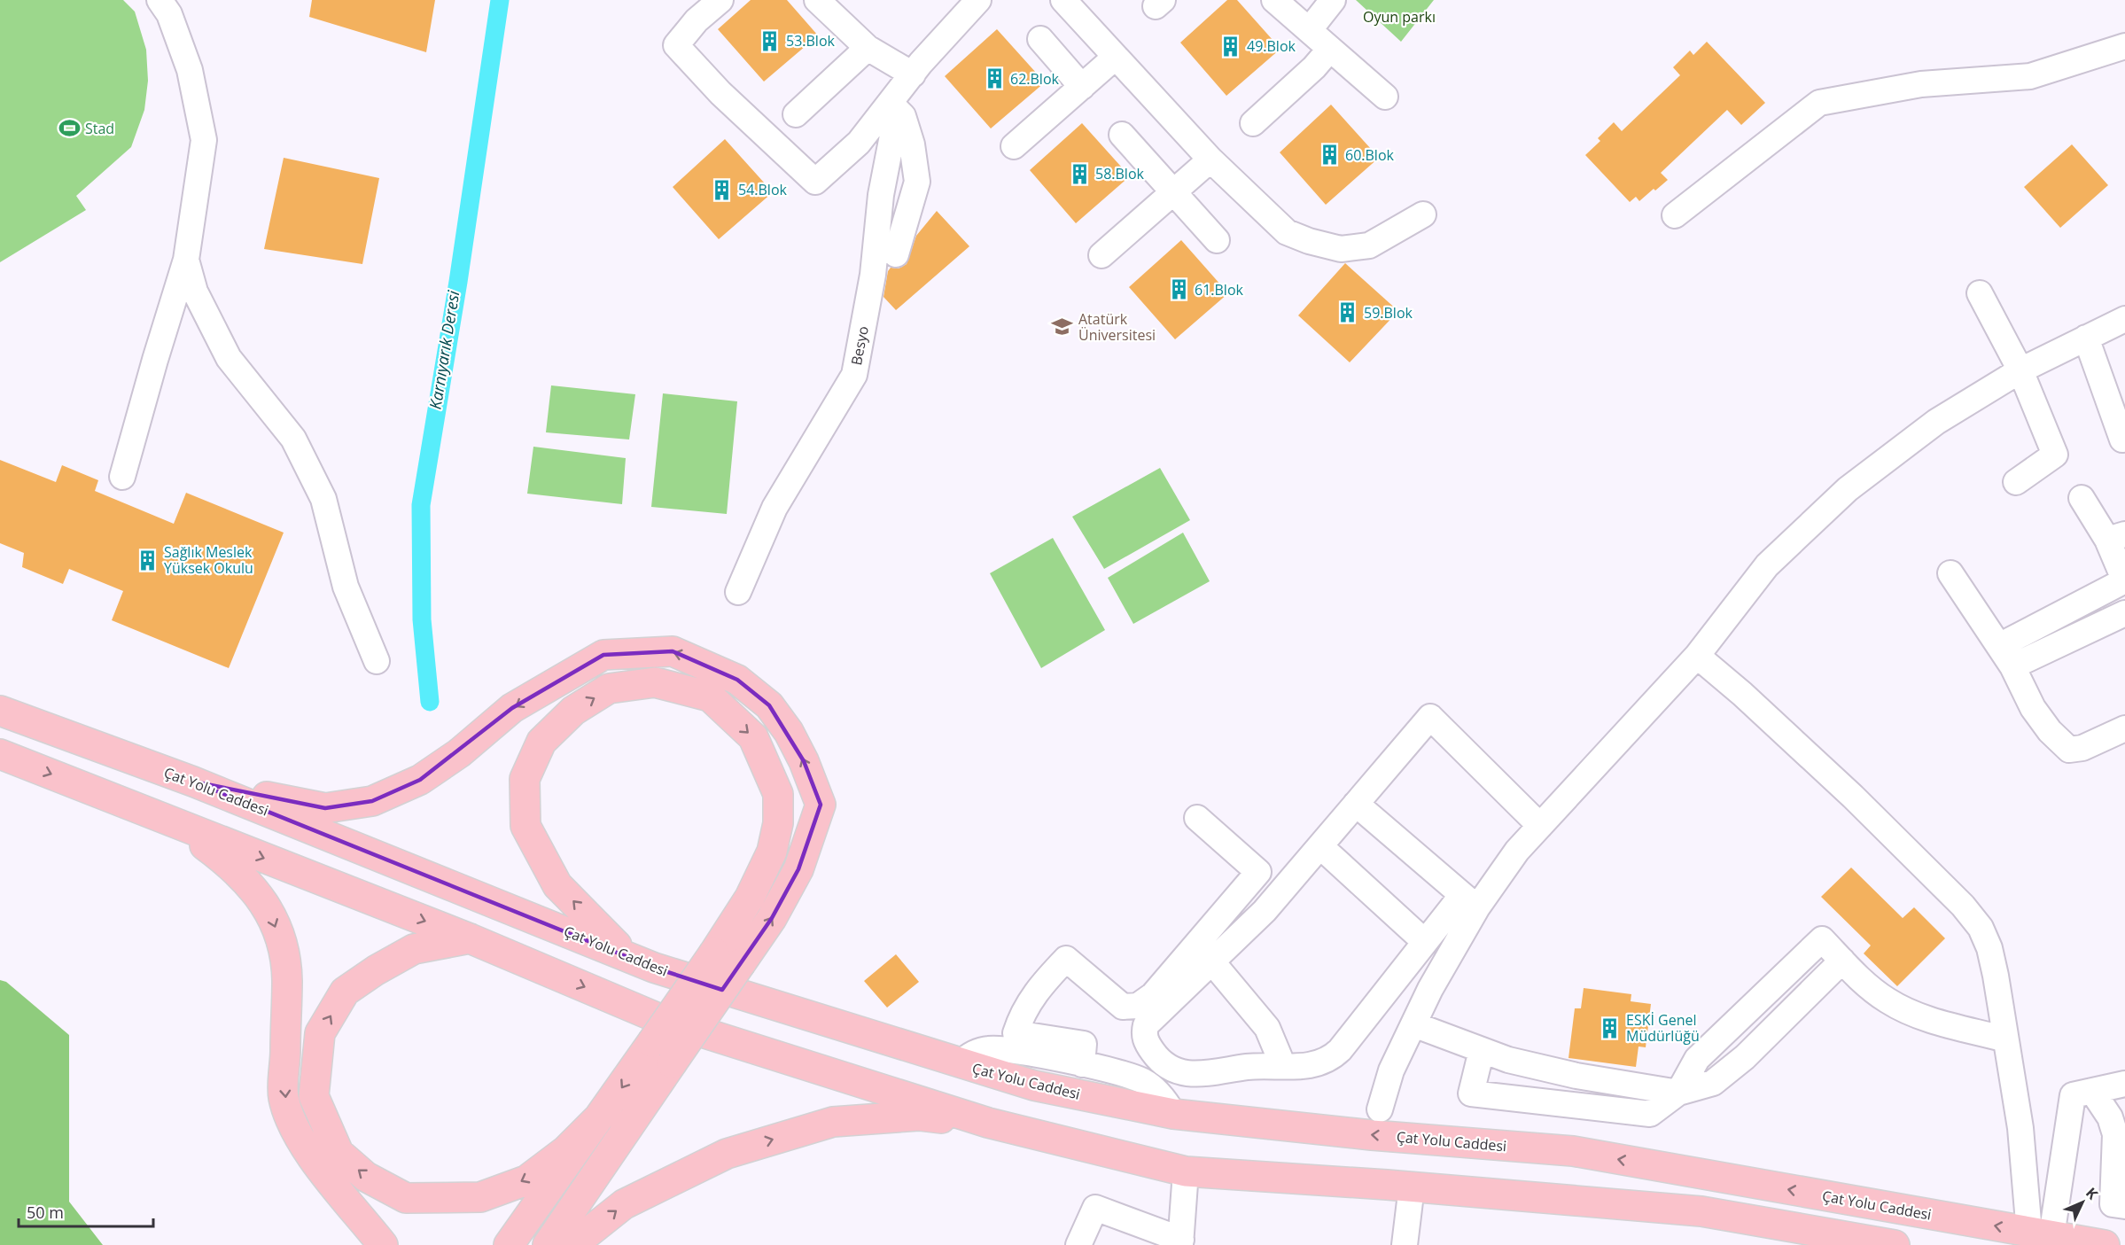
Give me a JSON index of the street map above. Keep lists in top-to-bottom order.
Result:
{
  "streets": {
    "highway": ["Çat Yolu Caddesi"],
    "street": ["Besyo"]
  },
  "water": ["Karnıyarık Deresi"],
  "parks": ["Oyun parkı"],
  "places": {
    "building": [
      "53.Blok",
      "49.Blok",
      "62.Blok",
      "60.Blok",
      "58.Blok",
      "54.Blok",
      "61.Blok",
      "59.Blok",
      "Sağlık Meslek Yüksek Okulu",
      "ESKİ Genel Müdürlüğü"
    ],
    "sports": ["Stad"],
    "school or university": ["Atatürk Üniversitesi"]
  },
  "scale_bar": "50 m",
  "north": "top right"
}
